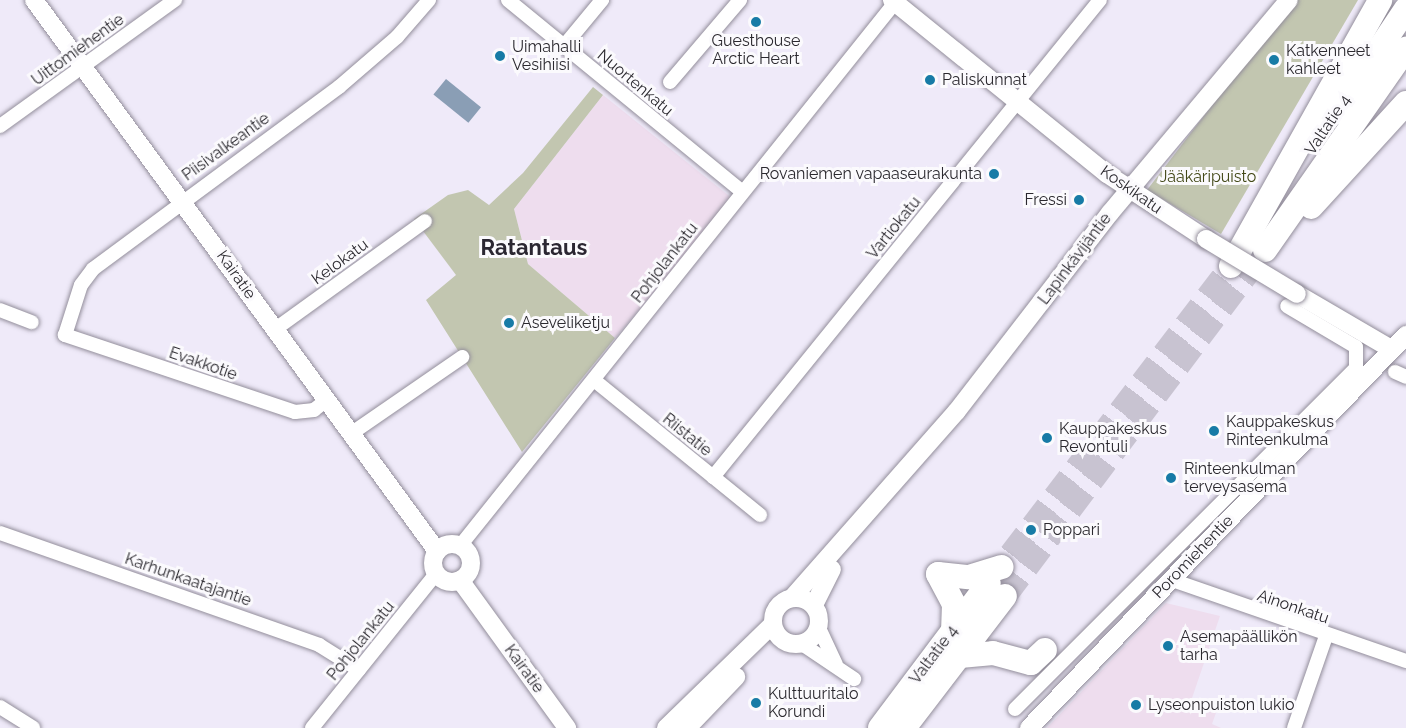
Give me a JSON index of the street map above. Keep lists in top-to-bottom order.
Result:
{
  "streets": {
    "highway": ["Valtatie 4"],
    "main road": [
      "Koskikatu",
      "Lapinkävijäntie",
      "Kairatie",
      "Poromiehentie"
    ],
    "street": [
      "Uittomiehentie",
      "Nuortenkatu",
      "Piisivalkeantie",
      "Vartiokatu",
      "Kelokatu",
      "Pohjolankatu",
      "Evakkotie",
      "Riistatie",
      "Karhunkaatajantie",
      "Ainonkatu"
    ]
  },
  "crossings": [
    ["Uittomiehentie", "Kairatie"],
    ["Nuortenkatu", "Pohjolankatu"],
    ["Piisivalkeantie", "Kairatie"],
    ["Piisivalkeantie", "Evakkotie"],
    ["Koskikatu", "Vartiokatu"],
    ["Koskikatu", "Lapinkävijäntie"],
    ["Koskikatu", "Pohjolankatu"],
    ["Koskikatu", "Poromiehentie"],
    ["Vartiokatu", "Riistatie"],
    ["Kelokatu", "Kairatie"],
    ["Pohjolankatu", "Kairatie"],
    ["Pohjolankatu", "Riistatie"],
    ["Pohjolankatu", "Karhunkaatajantie"],
    ["Kairatie", "Evakkotie"],
    ["Poromiehentie", "Ainonkatu"]
  ],
  "districts": ["Ratantaus"],
  "parks": ["Jääkäripuisto"],
  "places": [
    "Guesthouse Arctic Heart",
    "Uimahalli Vesihiisi",
    "Katkenneet kahleet",
    "Paliskunnat",
    "Rovaniemen vapaaseurakunta",
    "Fressi",
    "Aseveliketju",
    "Kauppakeskus Rinteenkulma",
    "Kauppakeskus Revontuli",
    "Rinteenkulman terveysasema",
    "Poppari",
    "Asemapäällikön tarha",
    "Kulttuuritalo Korundi",
    "Lyseonpuiston lukio"
  ]
}
